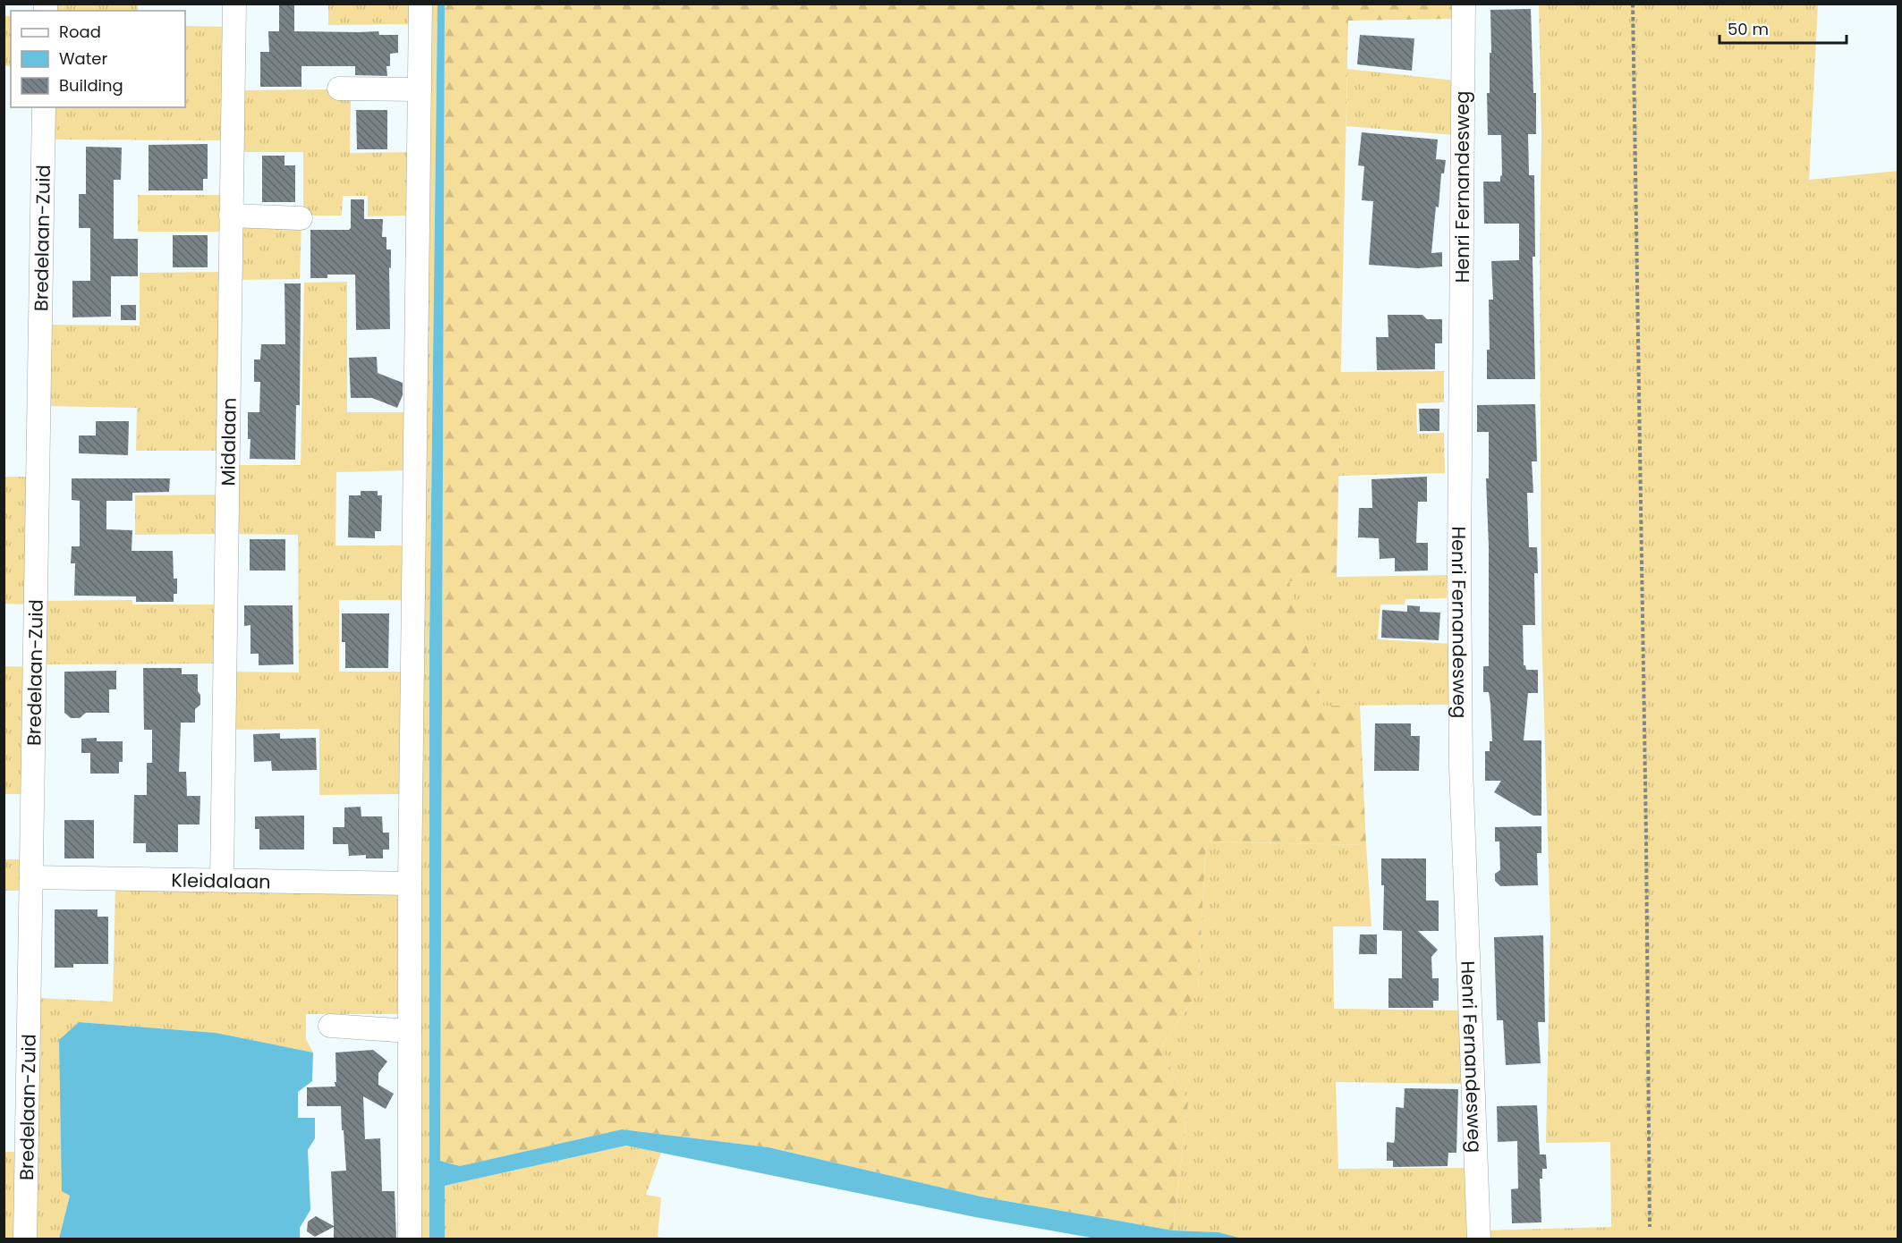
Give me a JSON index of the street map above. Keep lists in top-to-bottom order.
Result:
{
  "streets": {
    "street": [
      "Henri Fernandesweg",
      "Bredelaan-Zuid",
      "Midalaan",
      "Kleidalaan"
    ]
  },
  "crossings": [
    ["Bredelaan-Zuid", "Kleidalaan"],
    ["Midalaan", "Kleidalaan"]
  ],
  "legend": ["Road", "Water", "Building"],
  "scale_bar": "50 m"
}
